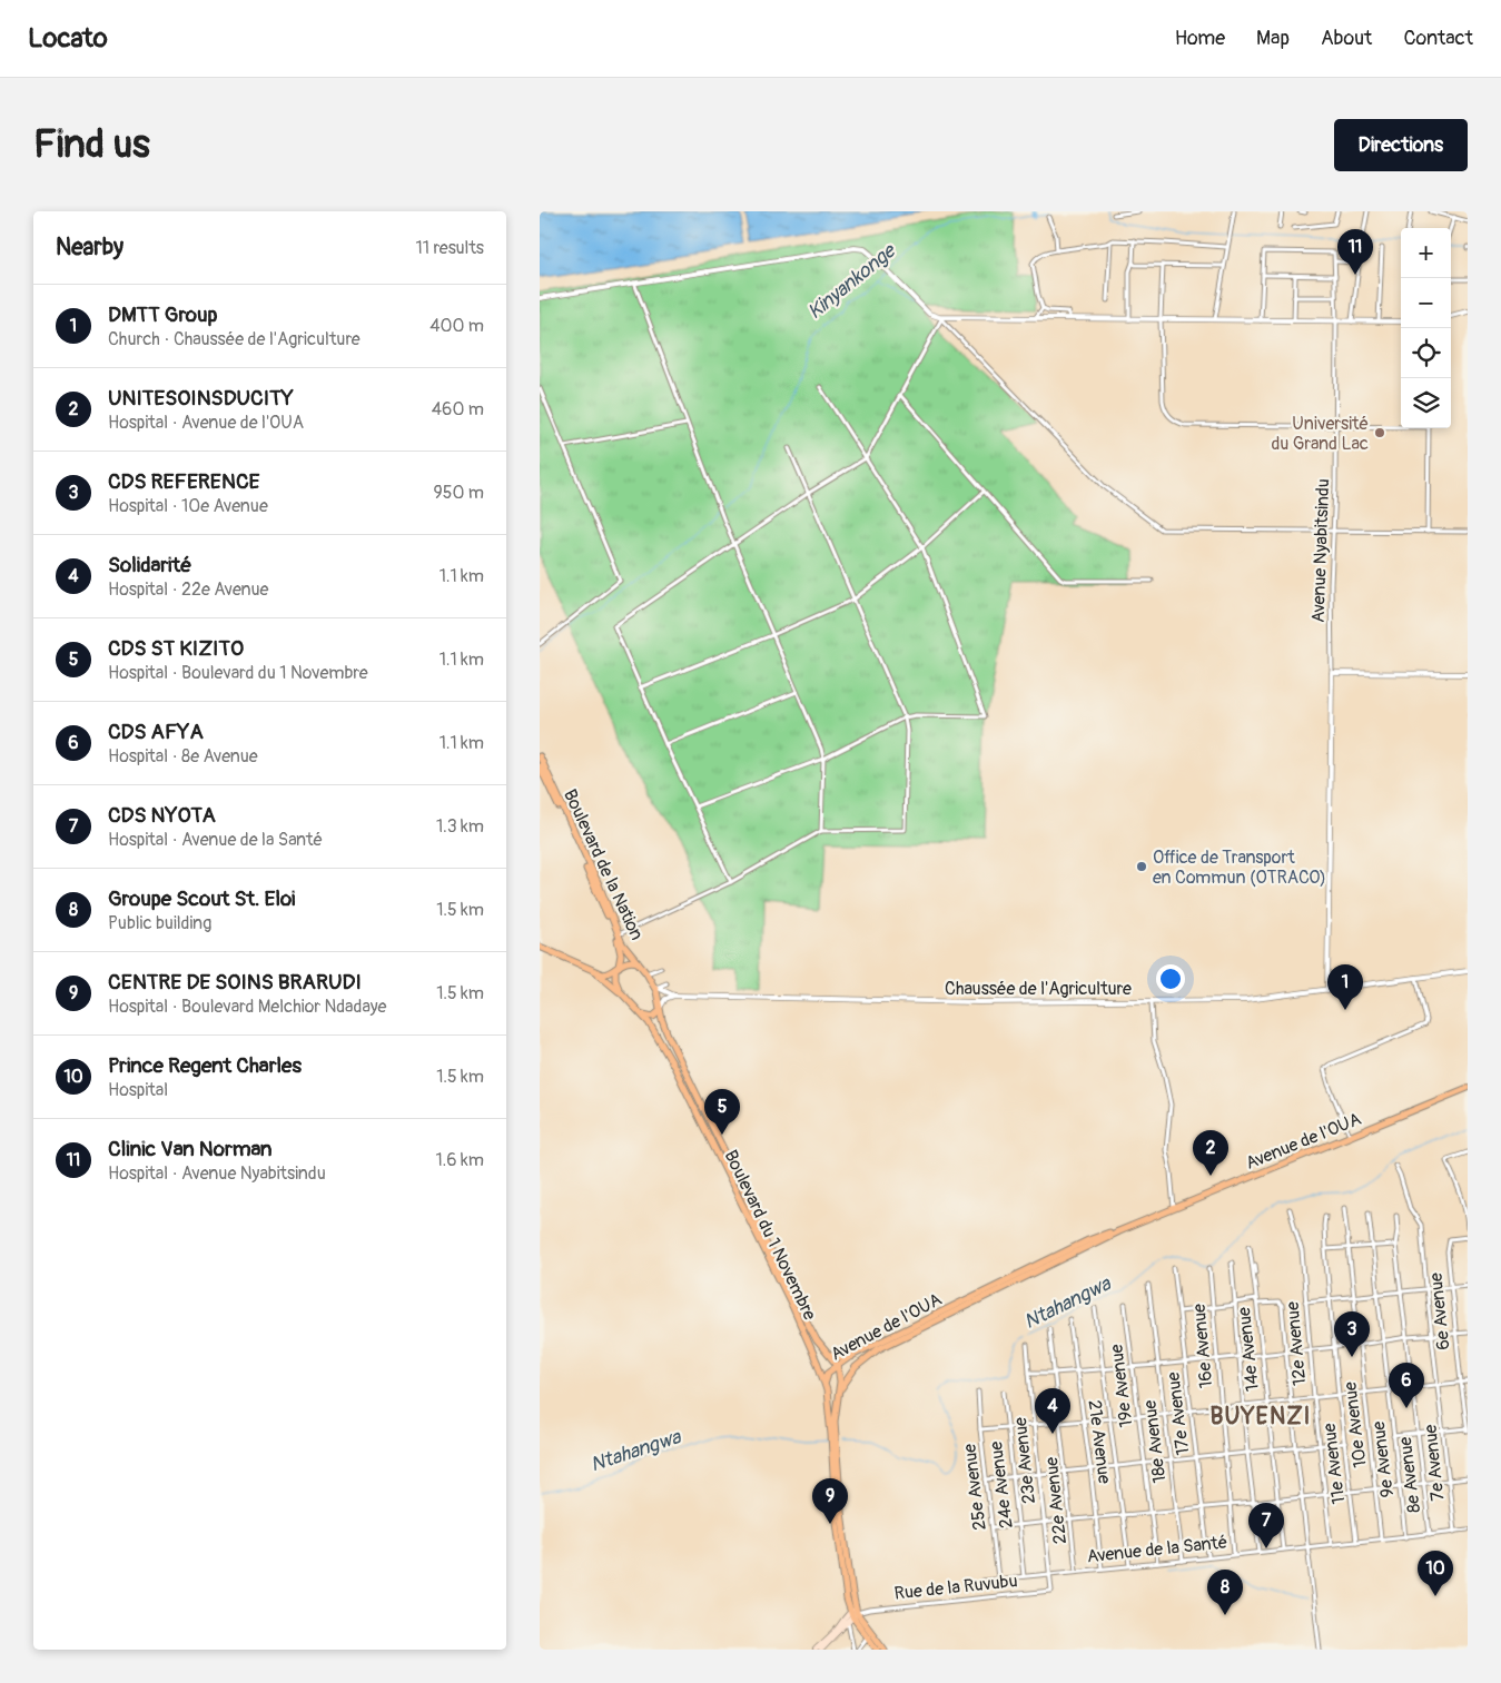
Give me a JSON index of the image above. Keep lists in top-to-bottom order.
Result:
{
  "streets": {
    "main road": ["Boulevard de la Nation", "Avenue de l'OUA", "Boulevard du 1 Novembre"],
    "street": [
      "Avenue Nyabitsindu",
      "Chaussée de l'Agriculture",
      "6e Avenue",
      "12e Avenue",
      "16e Avenue",
      "14e Avenue",
      "19e Avenue",
      "17e Avenue",
      "10e Avenue",
      "21e Avenue",
      "18e Avenue",
      "9e Avenue",
      "23e Avenue",
      "7e Avenue",
      "11e Avenue",
      "8e Avenue",
      "24e Avenue",
      "25e Avenue",
      "22e Avenue",
      "Avenue de la Santé",
      "Rue de la Ruvubu"
    ]
  },
  "crossings": [
    ["Avenue Nyabitsindu", "Chaussée de l'Agriculture"],
    ["Boulevard de la Nation", "Boulevard du 1 Novembre"],
    ["Chaussée de l'Agriculture", "Boulevard du 1 Novembre"],
    ["Avenue de l'OUA", "Boulevard du 1 Novembre"],
    ["Boulevard du 1 Novembre", "Rue de la Ruvubu"],
    ["12e Avenue", "Avenue de la Santé"],
    ["16e Avenue", "Avenue de la Santé"],
    ["14e Avenue", "Avenue de la Santé"],
    ["19e Avenue", "Avenue de la Santé"],
    ["17e Avenue", "Avenue de la Santé"],
    ["10e Avenue", "Avenue de la Santé"],
    ["21e Avenue", "Avenue de la Santé"],
    ["18e Avenue", "Avenue de la Santé"],
    ["9e Avenue", "Avenue de la Santé"],
    ["23e Avenue", "Avenue de la Santé"],
    ["23e Avenue", "Rue de la Ruvubu"],
    ["7e Avenue", "Avenue de la Santé"],
    ["11e Avenue", "Avenue de la Santé"],
    ["8e Avenue", "Avenue de la Santé"],
    ["24e Avenue", "Avenue de la Santé"],
    ["25e Avenue", "Avenue de la Santé"],
    ["22e Avenue", "Avenue de la Santé"]
  ],
  "districts": ["BUYENZI"],
  "water": ["Kinyankonge", "Ntahangwa"],
  "places": ["Université du Grand Lac", "Office de Transport en Commun (OTRACO)"],
  "page": {
    "header": "Locato",
    "nav": [
      "Home",
      "Map",
      "About",
      "Contact"
    ],
    "buttons": "Directions",
    "title": "Find us",
    "heading": ["Nearby", "11 results"],
    "map_buttons": ["+", "−"],
    "pins": [
      "11",
      "1",
      "5",
      "2",
      "3",
      "6",
      "4",
      "9",
      "7",
      "10",
      "8"
    ],
    "list": [
      {
        "mark": "1",
        "name": "DMTT Group",
        "note": "Church · Chaussée de l'Agriculture",
        "value": "400 m"
      },
      {
        "mark": "2",
        "name": "UNITESOINSDUCITY",
        "note": "Hospital · Avenue de l'OUA",
        "value": "460 m"
      },
      {
        "mark": "3",
        "name": "CDS REFERENCE",
        "note": "Hospital · 10e Avenue",
        "value": "950 m"
      },
      {
        "mark": "4",
        "name": "Solidarité",
        "note": "Hospital · 22e Avenue",
        "value": "1.1 km"
      },
      {
        "mark": "5",
        "name": "CDS ST KIZITO",
        "note": "Hospital · Boulevard du 1 Novembre",
        "value": "1.1 km"
      },
      {
        "mark": "6",
        "name": "CDS AFYA",
        "note": "Hospital · 8e Avenue",
        "value": "1.1 km"
      },
      {
        "mark": "7",
        "name": "CDS NYOTA",
        "note": "Hospital · Avenue de la Santé",
        "value": "1.3 km"
      },
      {
        "mark": "8",
        "name": "Groupe Scout St. Eloi",
        "note": "Public building",
        "value": "1.5 km"
      },
      {
        "mark": "9",
        "name": "CENTRE DE SOINS BRARUDI",
        "note": "Hospital · Boulevard Melchior Ndadaye",
        "value": "1.5 km"
      },
      {
        "mark": "10",
        "name": "Prince Regent Charles",
        "note": "Hospital",
        "value": "1.5 km"
      },
      {
        "mark": "11",
        "name": "Clinic Van Norman",
        "note": "Hospital · Avenue Nyabitsindu",
        "value": "1.6 km"
      }
    ]
  }
}
